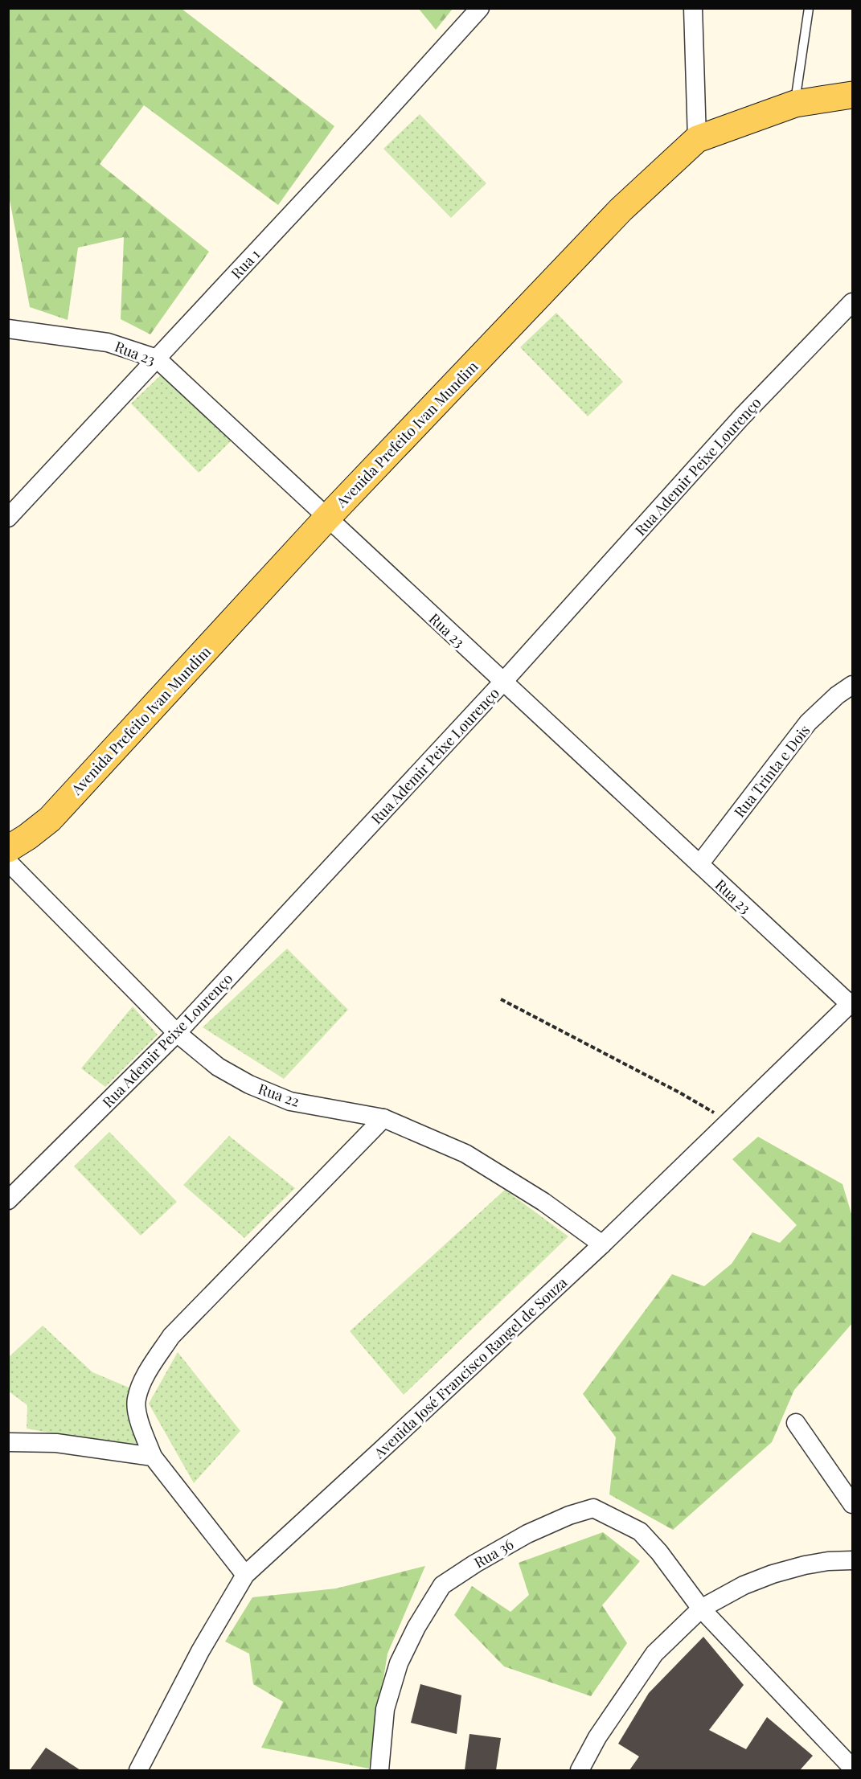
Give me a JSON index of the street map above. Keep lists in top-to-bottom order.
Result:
{
  "streets": {
    "main road": ["Avenida Prefeito Ivan Mundim"],
    "street": [
      "Rua 1",
      "Rua 23",
      "Rua Ademir Peixe Lourenço",
      "Rua Trinta e Dois",
      "Rua 22",
      "Avenida José Francisco Rangel de Souza",
      "Rua 36"
    ]
  },
  "crossings": [
    ["Rua 1", "Rua 23"],
    ["Rua 23", "Avenida Prefeito Ivan Mundim"],
    ["Rua 23", "Rua Ademir Peixe Lourenço"],
    ["Rua 23", "Rua Trinta e Dois"],
    ["Rua 23", "Avenida José Francisco Rangel de Souza"],
    ["Rua Ademir Peixe Lourenço", "Rua 22"],
    ["Rua 22", "Avenida José Francisco Rangel de Souza"]
  ]
}
